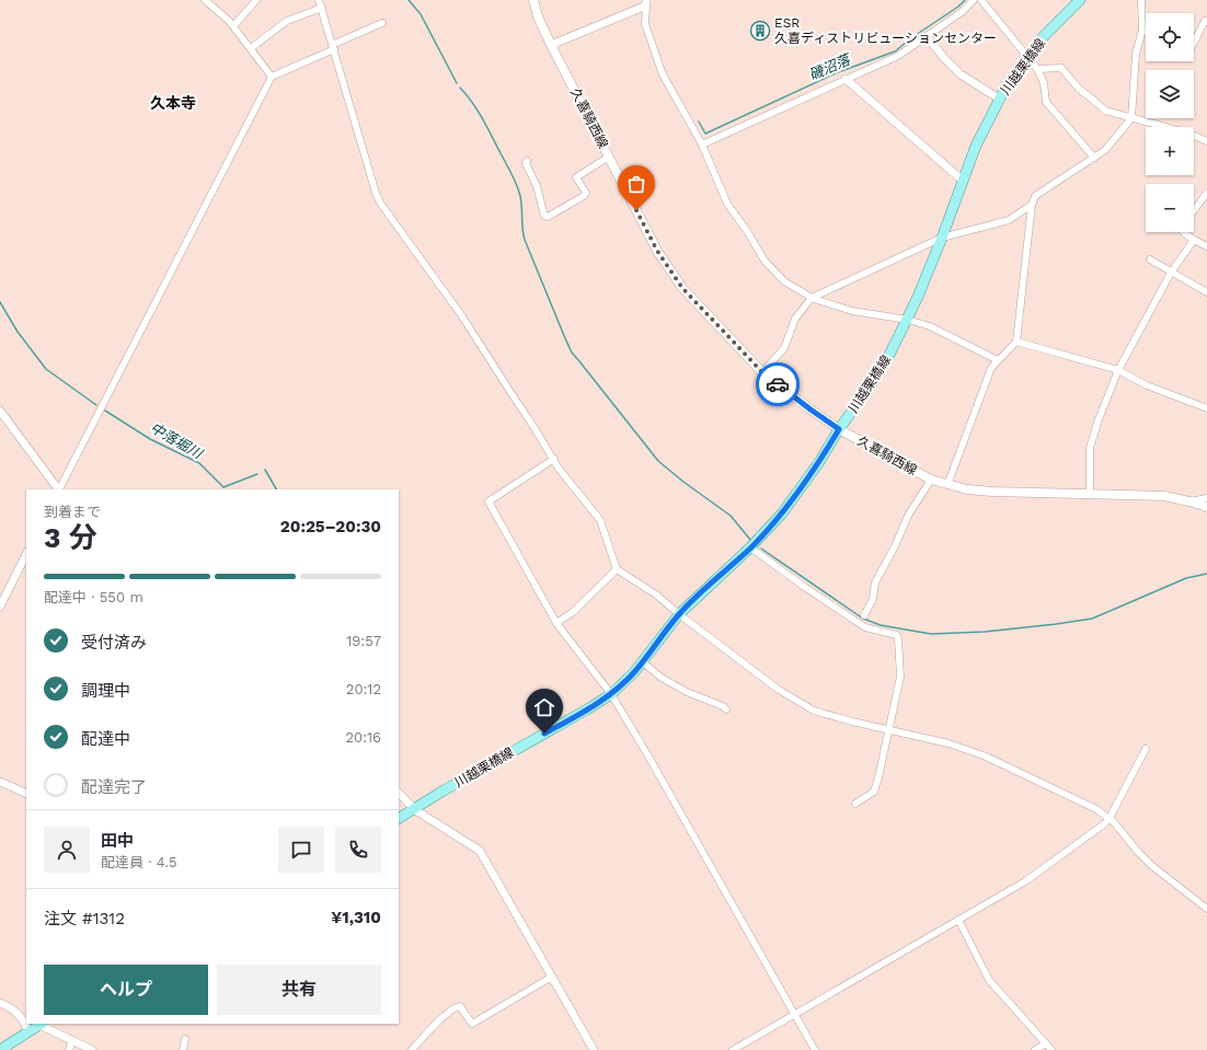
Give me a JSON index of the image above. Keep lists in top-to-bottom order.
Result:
{
  "streets": {
    "main road": ["川越栗橋線", "久喜騎西線"]
  },
  "crossings": [
    ["川越栗橋線", "久喜騎西線"]
  ],
  "districts": ["久本寺"],
  "water": ["磯沼落", "中落堀川"],
  "places": {
    "building": ["ESR 久喜ディストリビューションセンター"]
  },
  "page": {
    "map_buttons": ["+", "−"],
    "heading": ["3 分", "到着まで", "20:25–20:30"],
    "panel": [
      "田中",
      "配達員 · 4.5",
      "注文 #1312",
      "¥1,310"
    ],
    "bar": "配達中 · 550 m",
    "list": [
      ["受付済み", "19:57"],
      ["調理中", "20:12"],
      ["配達中", "20:16"],
      "配達完了"
    ],
    "buttons": ["ヘルプ", "共有"]
  }
}
